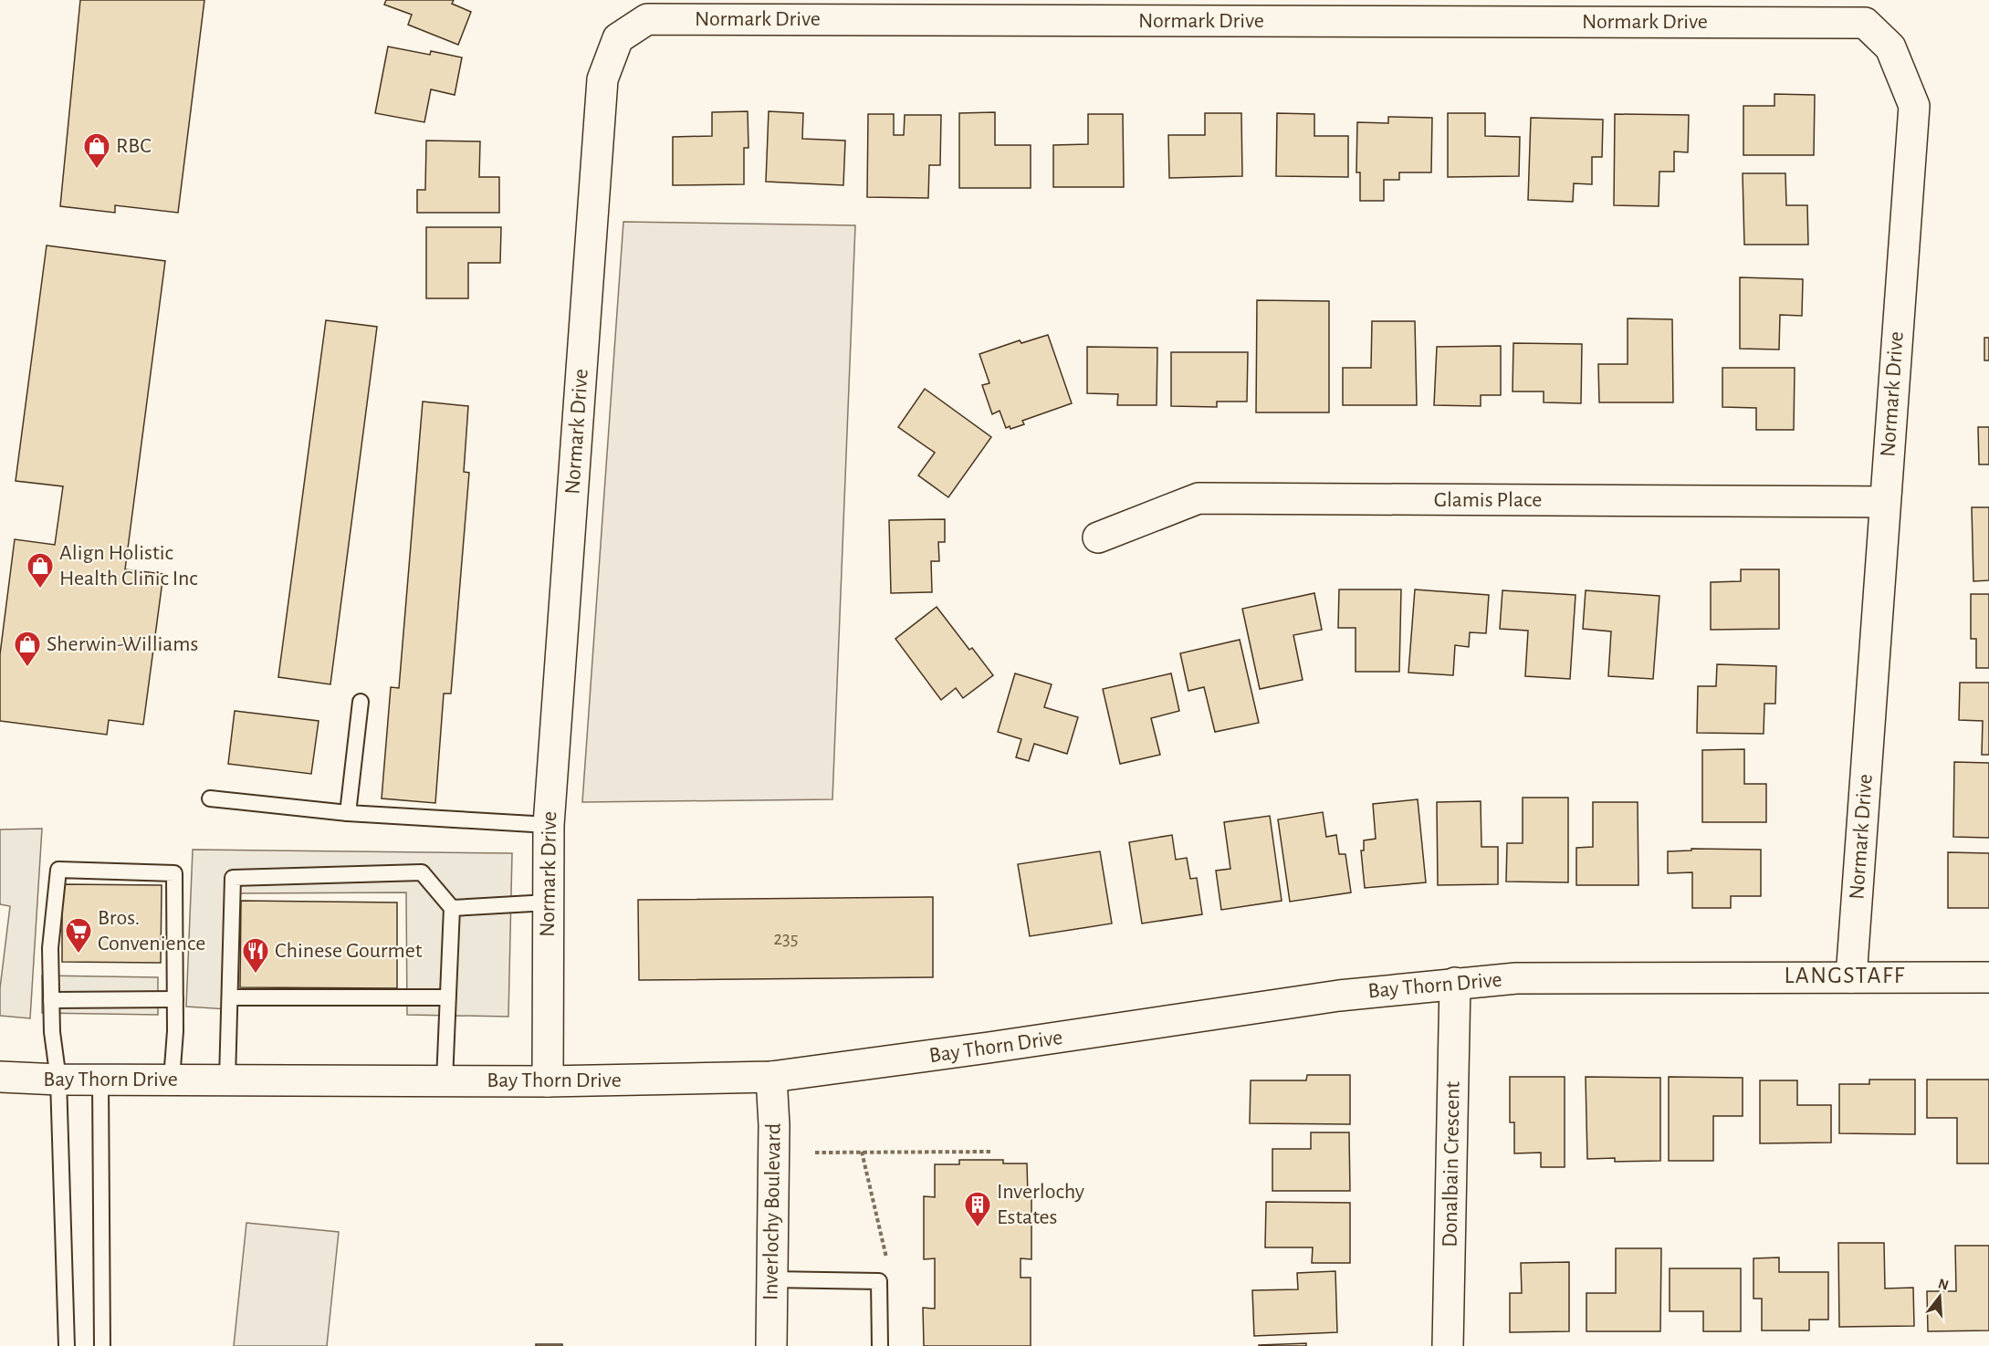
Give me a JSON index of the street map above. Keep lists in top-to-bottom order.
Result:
{
  "streets": {
    "street": [
      "Normark Drive",
      "Glamis Place",
      "Bay Thorn Drive",
      "Donalbain Crescent",
      "Inverlochy Boulevard"
    ]
  },
  "crossings": [
    ["Normark Drive", "Glamis Place"],
    ["Normark Drive", "Bay Thorn Drive"],
    ["Bay Thorn Drive", "Donalbain Crescent"],
    ["Bay Thorn Drive", "Inverlochy Boulevard"]
  ],
  "districts": ["LANGSTAFF"],
  "places": {
    "shop": ["RBC", "Align Holistic Health Clinic Inc", "Sherwin-Williams"],
    "supermarket": ["Bros. Convenience"],
    "restaurant": ["Chinese Gourmet"],
    "building": ["Inverlochy Estates"]
  },
  "house_numbers": ["235"],
  "north": "top"
}
